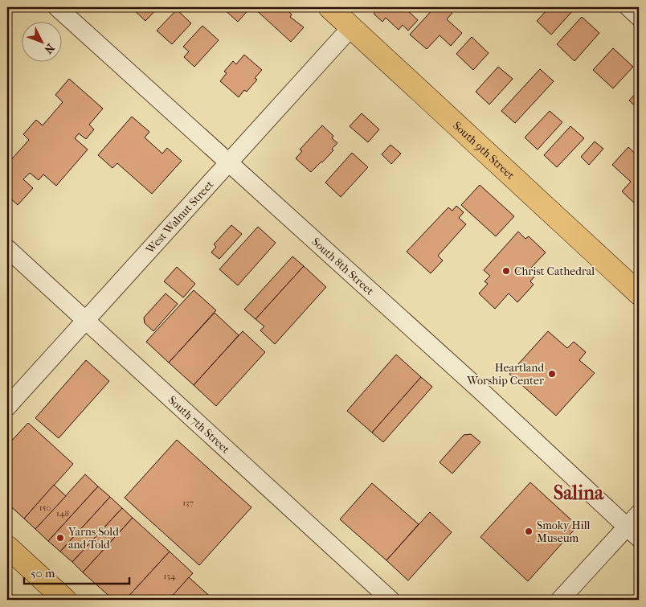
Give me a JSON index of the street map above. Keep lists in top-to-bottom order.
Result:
{
  "streets": {
    "main road": ["South 9th Street"],
    "street": ["West Walnut Street", "South 8th Street", "South 7th Street"]
  },
  "crossings": [
    ["South 9th Street", "West Walnut Street"],
    ["West Walnut Street", "South 8th Street"],
    ["West Walnut Street", "South 7th Street"]
  ],
  "districts": ["Salina"],
  "places": [
    "Christ Cathedral",
    "Heartland Worship Center",
    "Smoky Hill Museum",
    "Yarns Sold and Told"
  ],
  "house_numbers": [
    "137",
    "150",
    "148",
    "134"
  ],
  "scale_bar": "50 m",
  "north": "bottom right"
}
